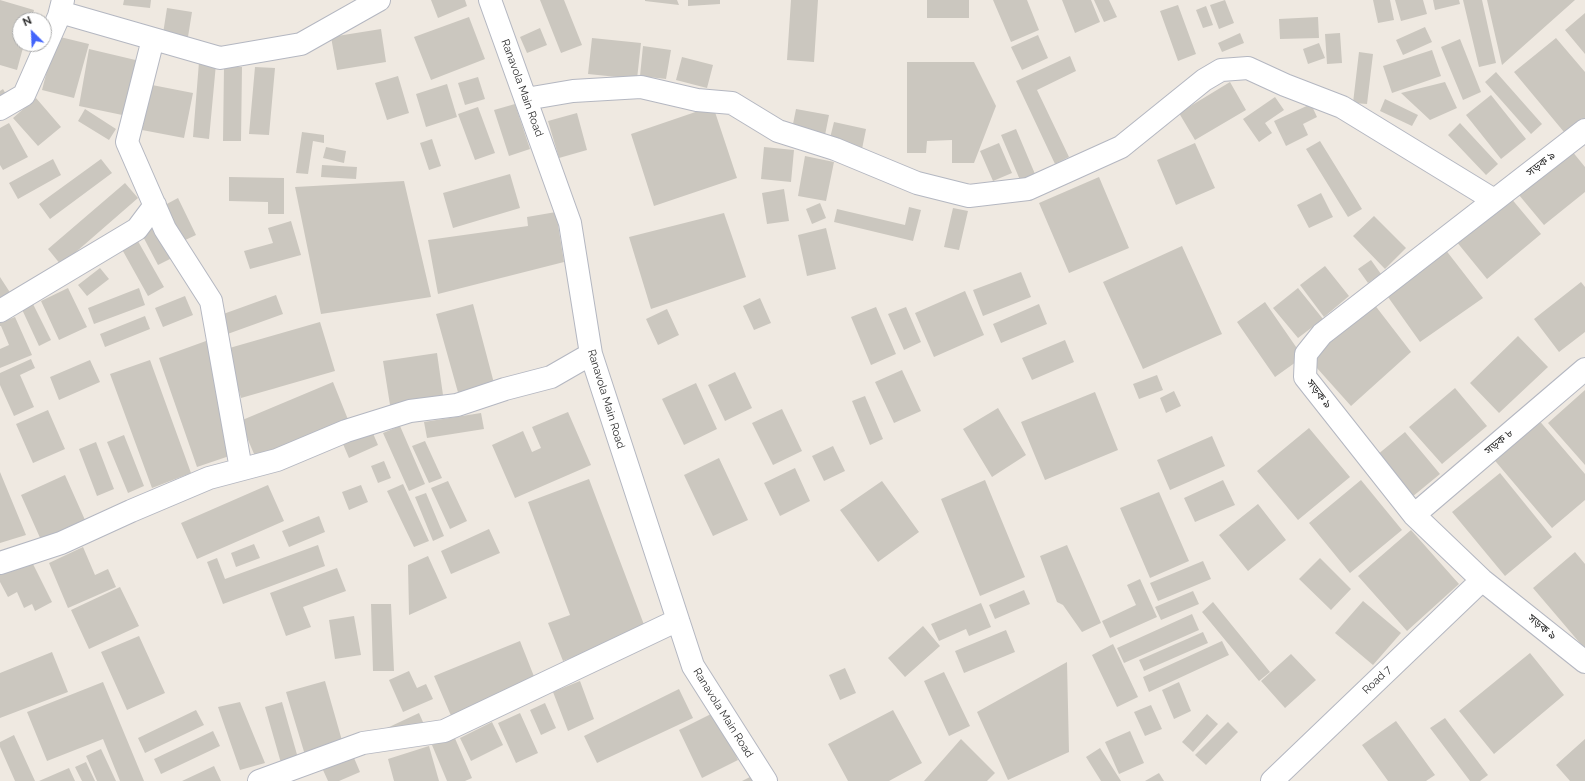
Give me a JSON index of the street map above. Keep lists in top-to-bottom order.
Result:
{
  "streets": {
    "street": [
      "Ranavola Main Road",
      "সড়ক ৯",
      "সড়ক ৮",
      "Road 7"
    ]
  },
  "crossings": [
    ["সড়ক ৯", "সড়ক ৮"],
    ["সড়ক ৯", "Road 7"]
  ],
  "north": "top left"
}
